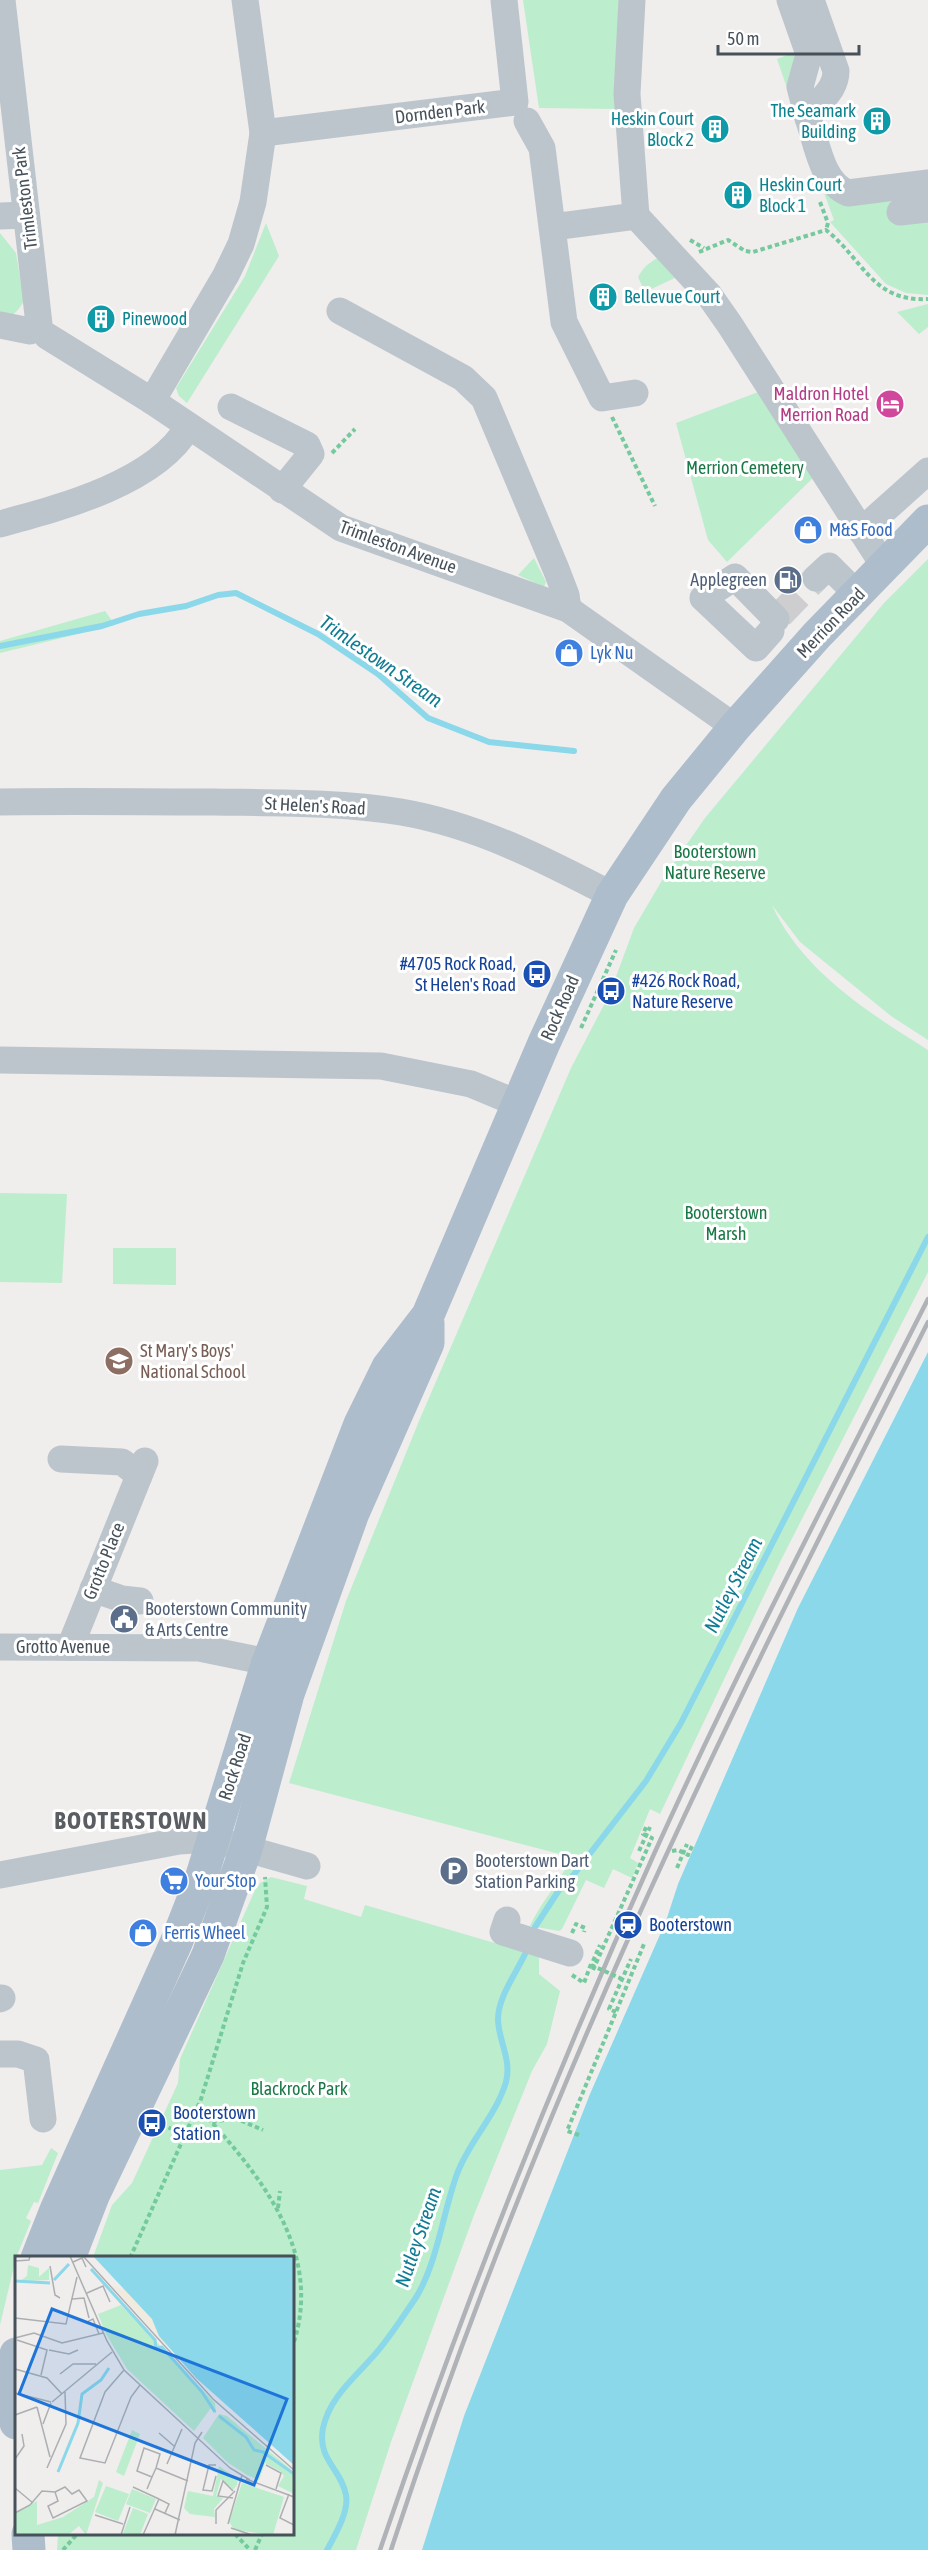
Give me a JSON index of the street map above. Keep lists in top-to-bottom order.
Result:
{
  "streets": {
    "main road": ["Merrion Road", "Rock Road"],
    "street": [
      "Dornden Park",
      "Trimleston Park",
      "Trimleston Avenue",
      "St Helen's Road",
      "Grotto Place",
      "Grotto Avenue"
    ]
  },
  "crossings": [
    ["Trimleston Park", "Trimleston Avenue"],
    ["Trimleston Avenue", "Merrion Road"],
    ["Trimleston Avenue", "Rock Road"],
    ["Merrion Road", "Rock Road"],
    ["St Helen's Road", "Rock Road"],
    ["Rock Road", "Grotto Avenue"],
    ["Grotto Place", "Grotto Avenue"]
  ],
  "districts": ["BOOTERSTOWN"],
  "water": ["Trimlestown Stream", "Nutley Stream"],
  "parks": [
    "Merrion Cemetery",
    "Booterstown Nature Reserve",
    "Booterstown Marsh",
    "Blackrock Park"
  ],
  "places": {
    "building": [
      "The Seamark Building",
      "Heskin Court Block 2",
      "Heskin Court Block 1",
      "Bellevue Court",
      "Pinewood"
    ],
    "hotel": ["Maldron Hotel Merrion Road"],
    "shop": ["M&S Food", "Lyk Nu", "Ferris Wheel"],
    "fuel station": ["Applegreen"],
    "bus stop": ["#4705 Rock Road, St Helen's Road", "#426 Rock Road, Nature Reserve", "Booterstown Station"],
    "school or university": ["St Mary's Boys' National School"],
    "public building": ["Booterstown Community & Arts Centre"],
    "parking": ["Booterstown Dart Station Parking"],
    "supermarket": ["Your Stop"],
    "station": ["Booterstown"]
  },
  "scale_bar": "50 m"
}
